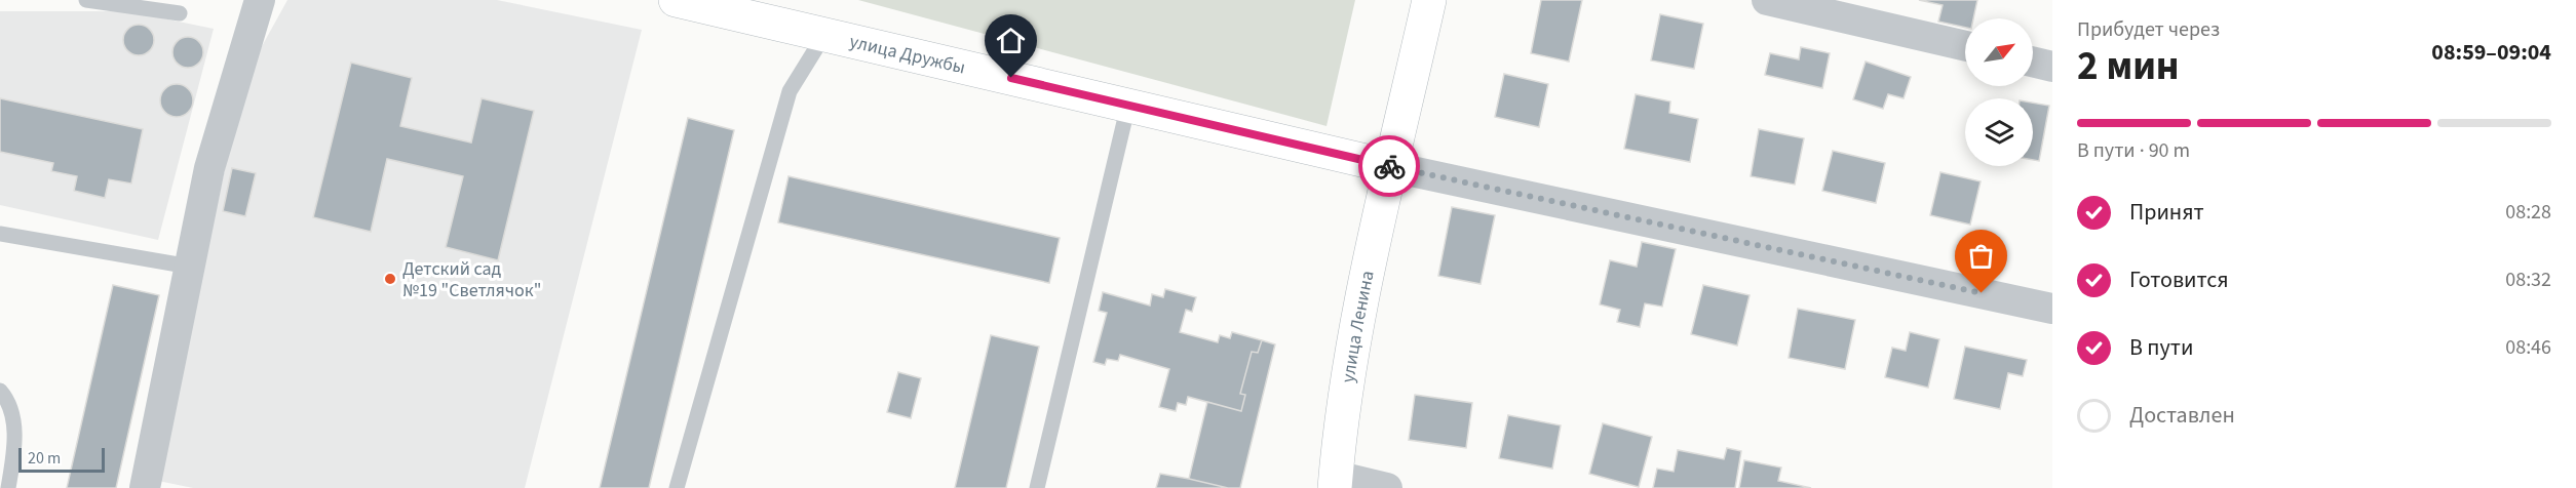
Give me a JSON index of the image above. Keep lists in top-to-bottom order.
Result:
{
  "streets": {
    "street": ["улица Дружбы", "улица Ленина"]
  },
  "crossings": [
    ["улица Дружбы", "улица Ленина"]
  ],
  "places": ["Детский сад №19 \"Светлячок\""],
  "scale_bar": "20 m",
  "north": "top right",
  "page": {
    "heading": ["2 мин", "Прибудет через", "08:59–09:04"],
    "bar": "В пути · 90 m",
    "list": [
      ["Принят", "08:28"],
      ["Готовится", "08:32"],
      ["В пути", "08:46"],
      "Доставлен"
    ],
    "scale": "20 m"
  }
}
